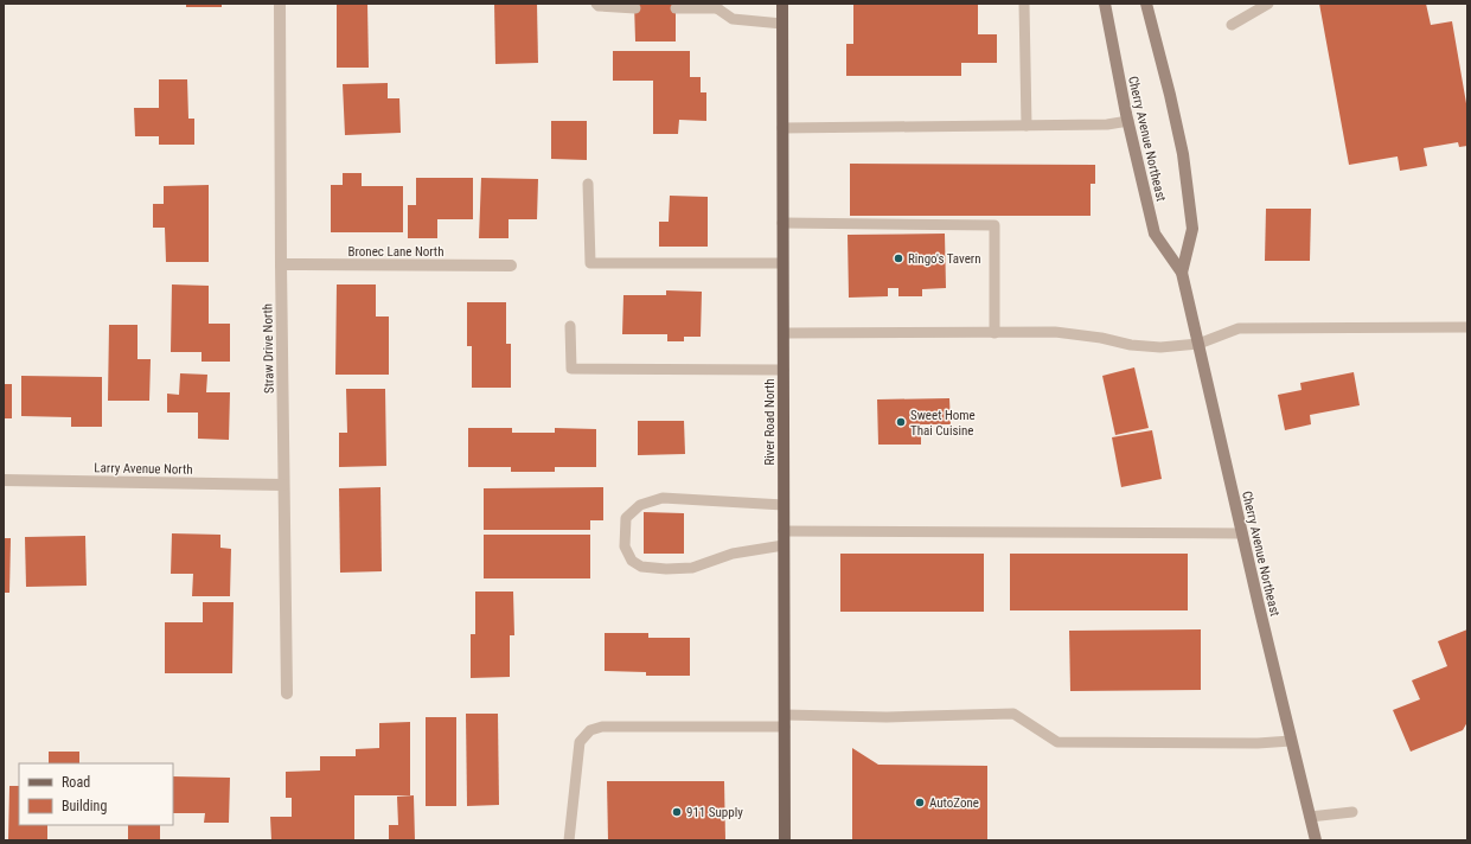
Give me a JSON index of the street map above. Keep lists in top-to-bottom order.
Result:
{
  "streets": {
    "main road": ["Cherry Avenue Northeast", "River Road North"],
    "street": ["Bronec Lane North", "Straw Drive North", "Larry Avenue North"]
  },
  "crossings": [
    ["Bronec Lane North", "Straw Drive North"],
    ["Straw Drive North", "Larry Avenue North"]
  ],
  "places": [
    "Ringo's Tavern",
    "Sweet Home Thai Cuisine",
    "AutoZone",
    "911 Supply"
  ],
  "legend": ["Road", "Building"]
}
